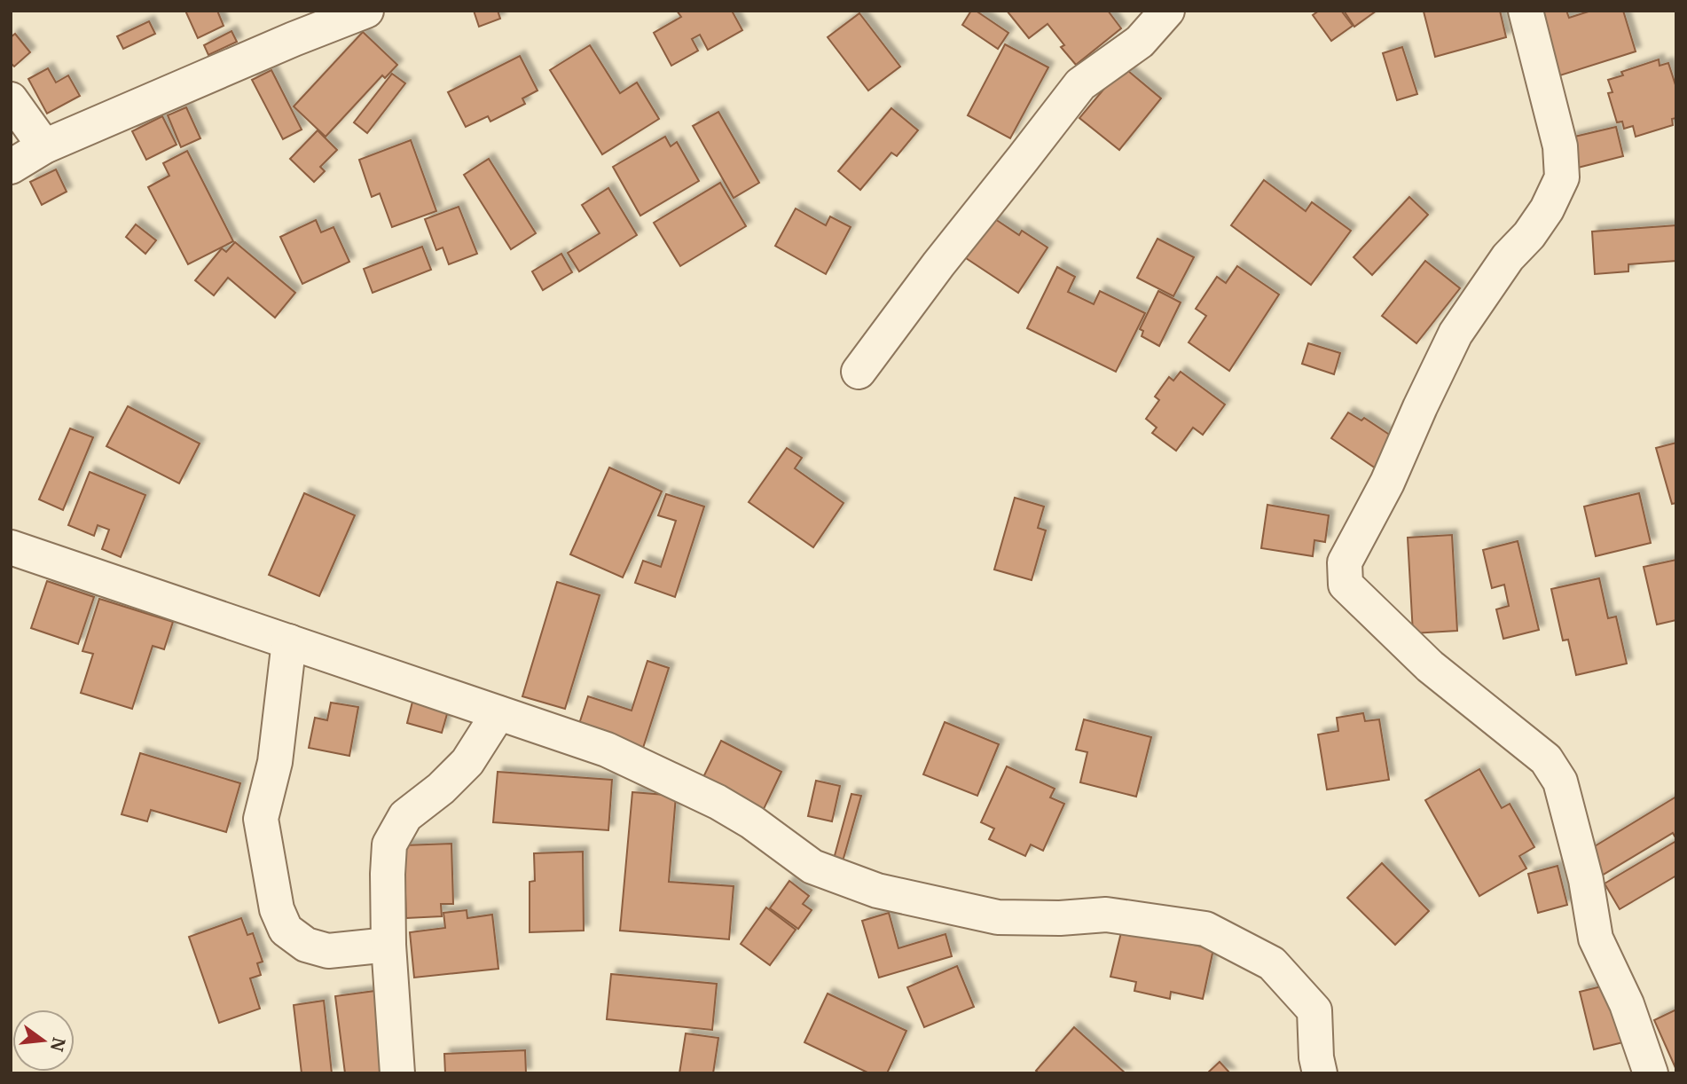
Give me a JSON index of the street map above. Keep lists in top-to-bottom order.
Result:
{
  "north": "right"
}
